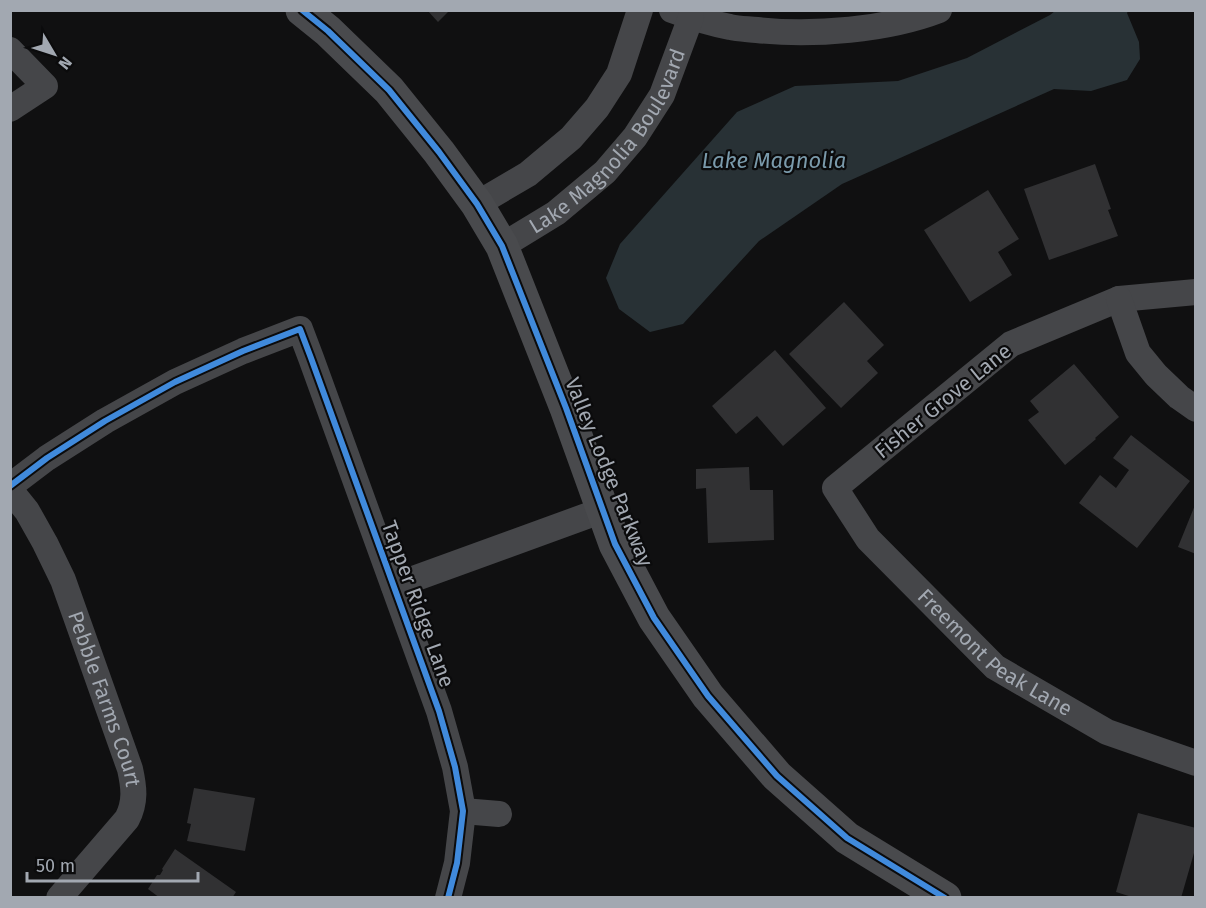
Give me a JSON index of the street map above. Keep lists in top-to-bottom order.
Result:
{
  "streets": {
    "street": [
      "Lake Magnolia Boulevard",
      "Fisher Grove Lane",
      "Valley Lodge Parkway",
      "Tapper Ridge Lane",
      "Freemont Peak Lane",
      "Pebble Farms Court"
    ]
  },
  "crossings": [
    ["Lake Magnolia Boulevard", "Valley Lodge Parkway"],
    ["Fisher Grove Lane", "Freemont Peak Lane"],
    ["Tapper Ridge Lane", "Pebble Farms Court"]
  ],
  "water": ["Lake Magnolia"],
  "scale_bar": "50 m",
  "north": "bottom right"
}
